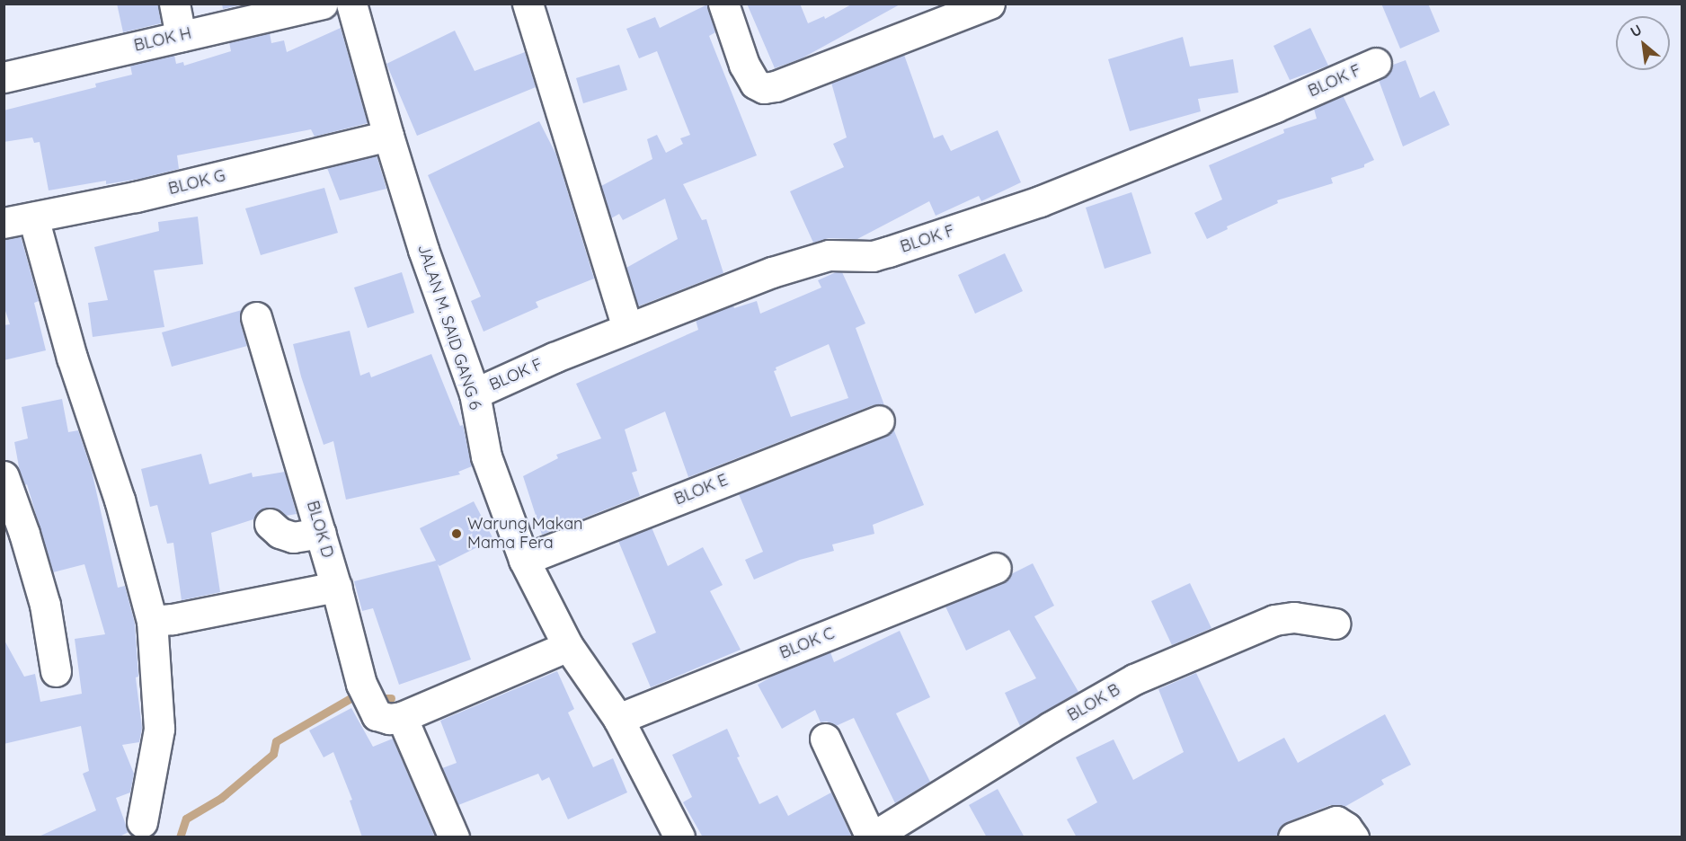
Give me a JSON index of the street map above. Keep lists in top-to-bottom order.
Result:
{
  "streets": {
    "street": [
      "BLOK H",
      "BLOK F",
      "BLOK G",
      "JALAN M. SAID GANG 6",
      "BLOK E",
      "BLOK D",
      "BLOK C",
      "BLOK B"
    ]
  },
  "crossings": [
    ["BLOK F", "JALAN M. SAID GANG 6"],
    ["BLOK G", "JALAN M. SAID GANG 6"],
    ["JALAN M. SAID GANG 6", "BLOK E"],
    ["JALAN M. SAID GANG 6", "BLOK C"]
  ],
  "places": ["Warung Makan Mama Fera"],
  "north": "top left"
}
